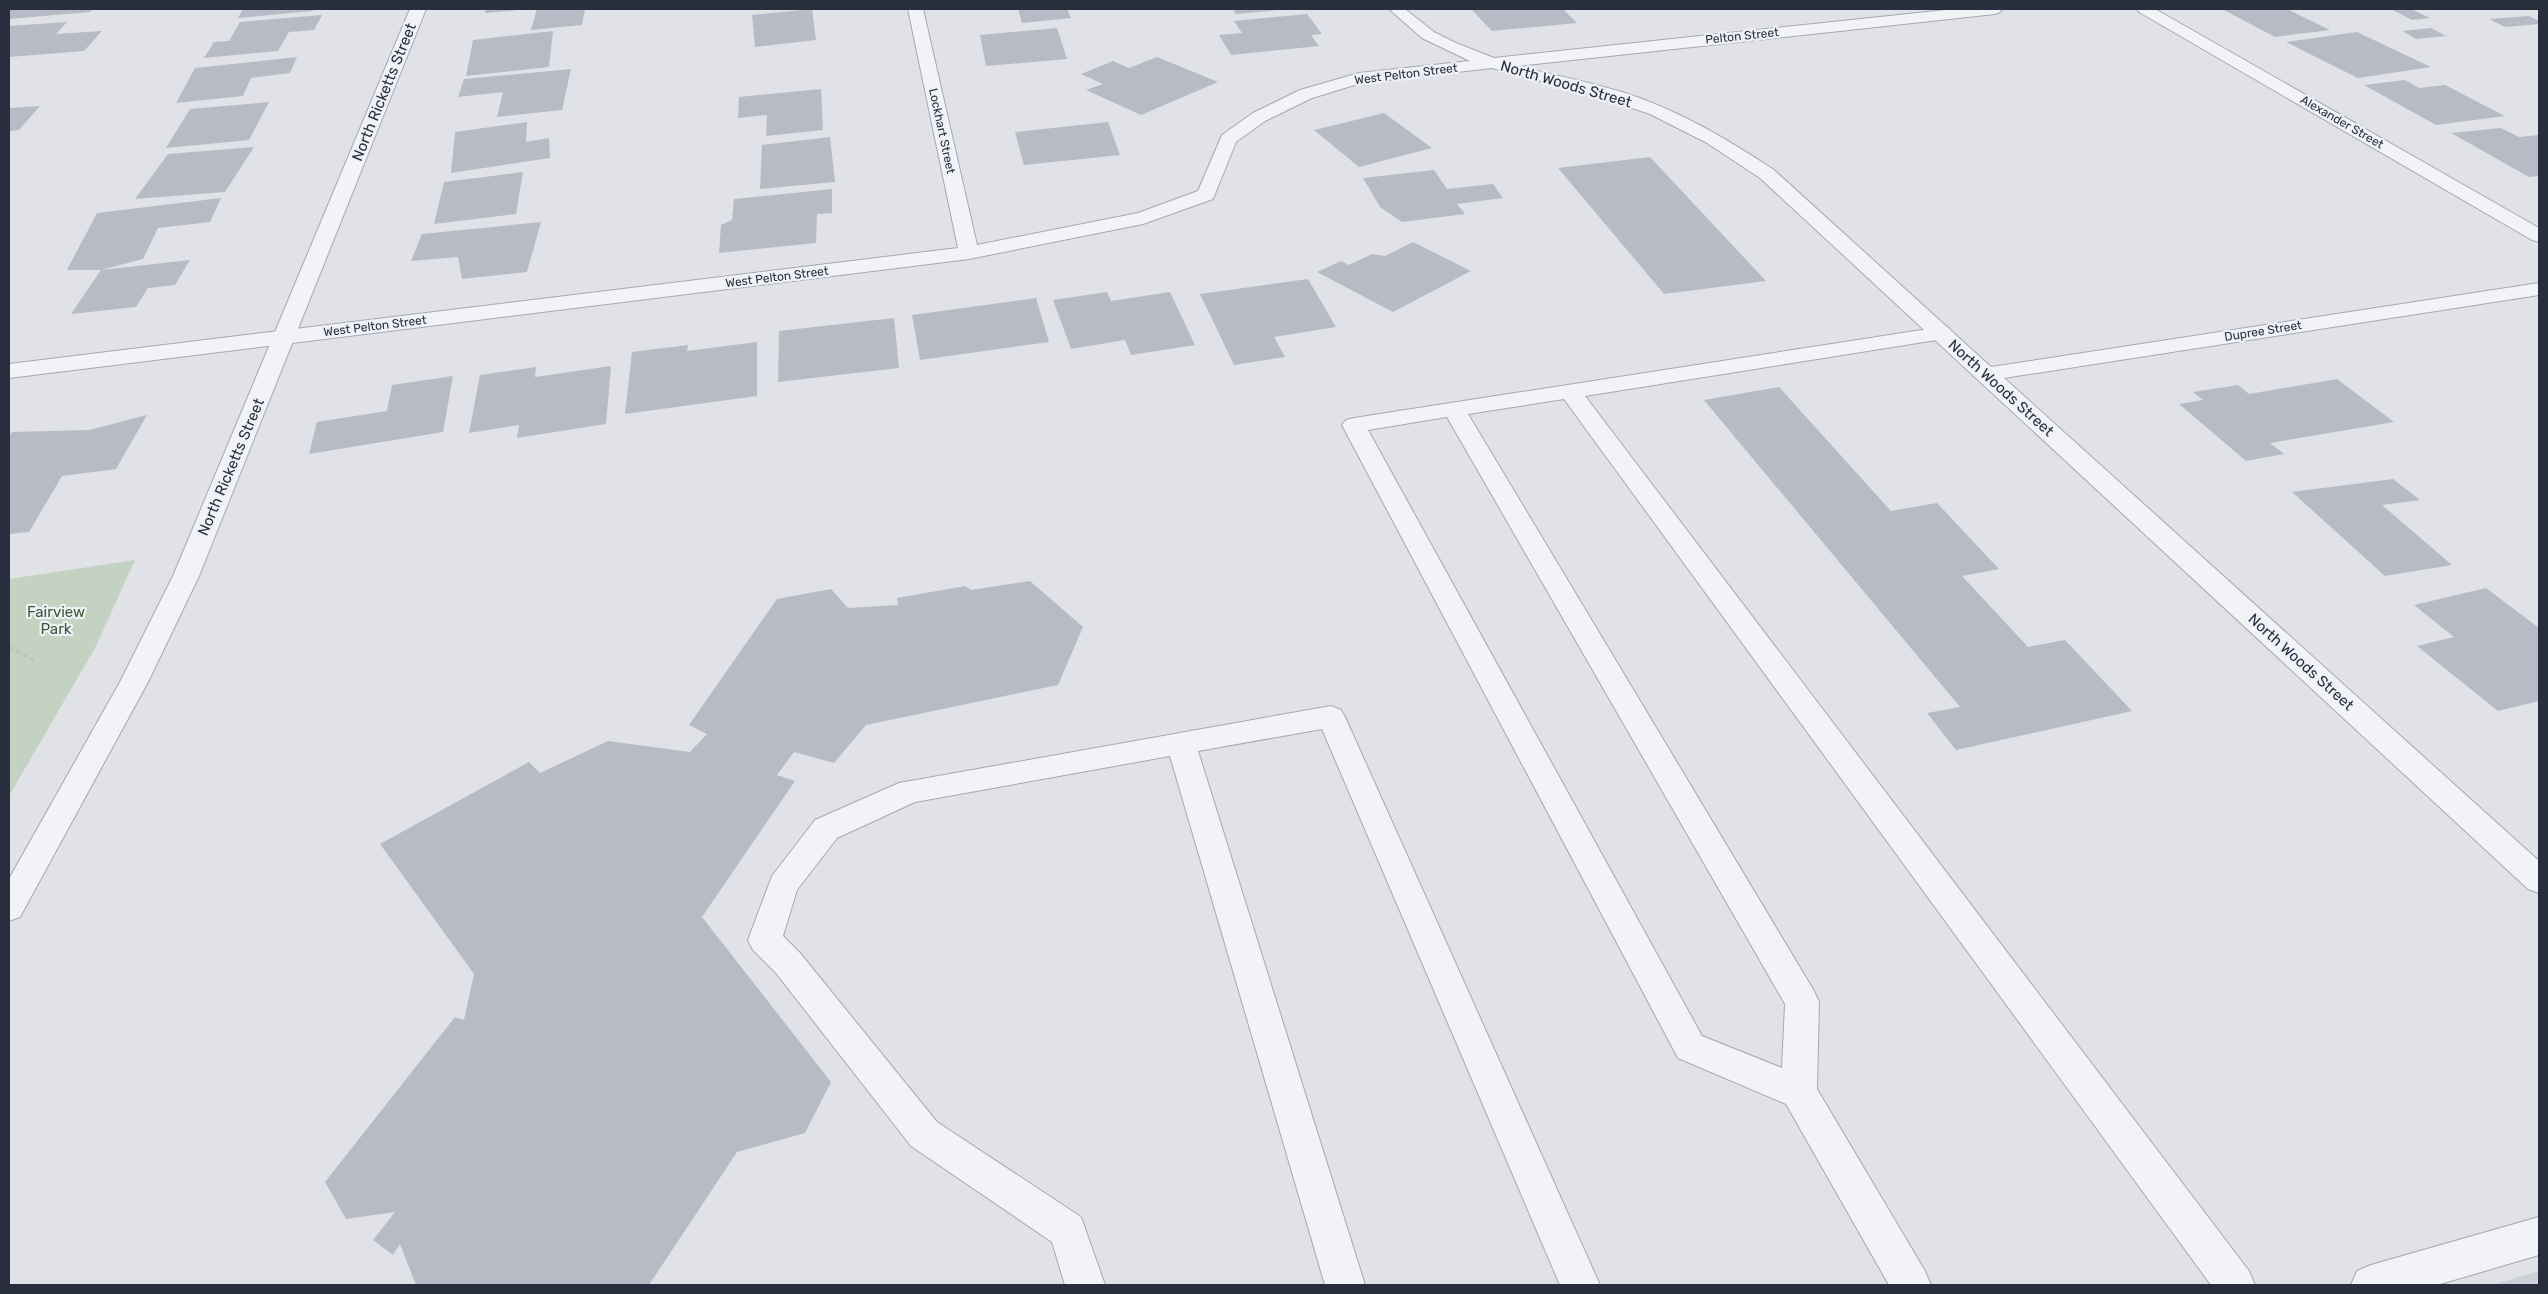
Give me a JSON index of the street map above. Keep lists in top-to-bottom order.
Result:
{
  "streets": {
    "street": [
      "Pelton Street",
      "West Pelton Street",
      "North Woods Street",
      "North Ricketts Street",
      "Alexander Street",
      "Lockhart Street",
      "Dupree Street"
    ]
  },
  "crossings": [
    ["Pelton Street", "West Pelton Street"],
    ["Pelton Street", "North Woods Street"],
    ["West Pelton Street", "North Woods Street"],
    ["West Pelton Street", "North Ricketts Street"],
    ["West Pelton Street", "Lockhart Street"],
    ["North Woods Street", "Dupree Street"]
  ],
  "parks": ["Fairview Park"]
}
